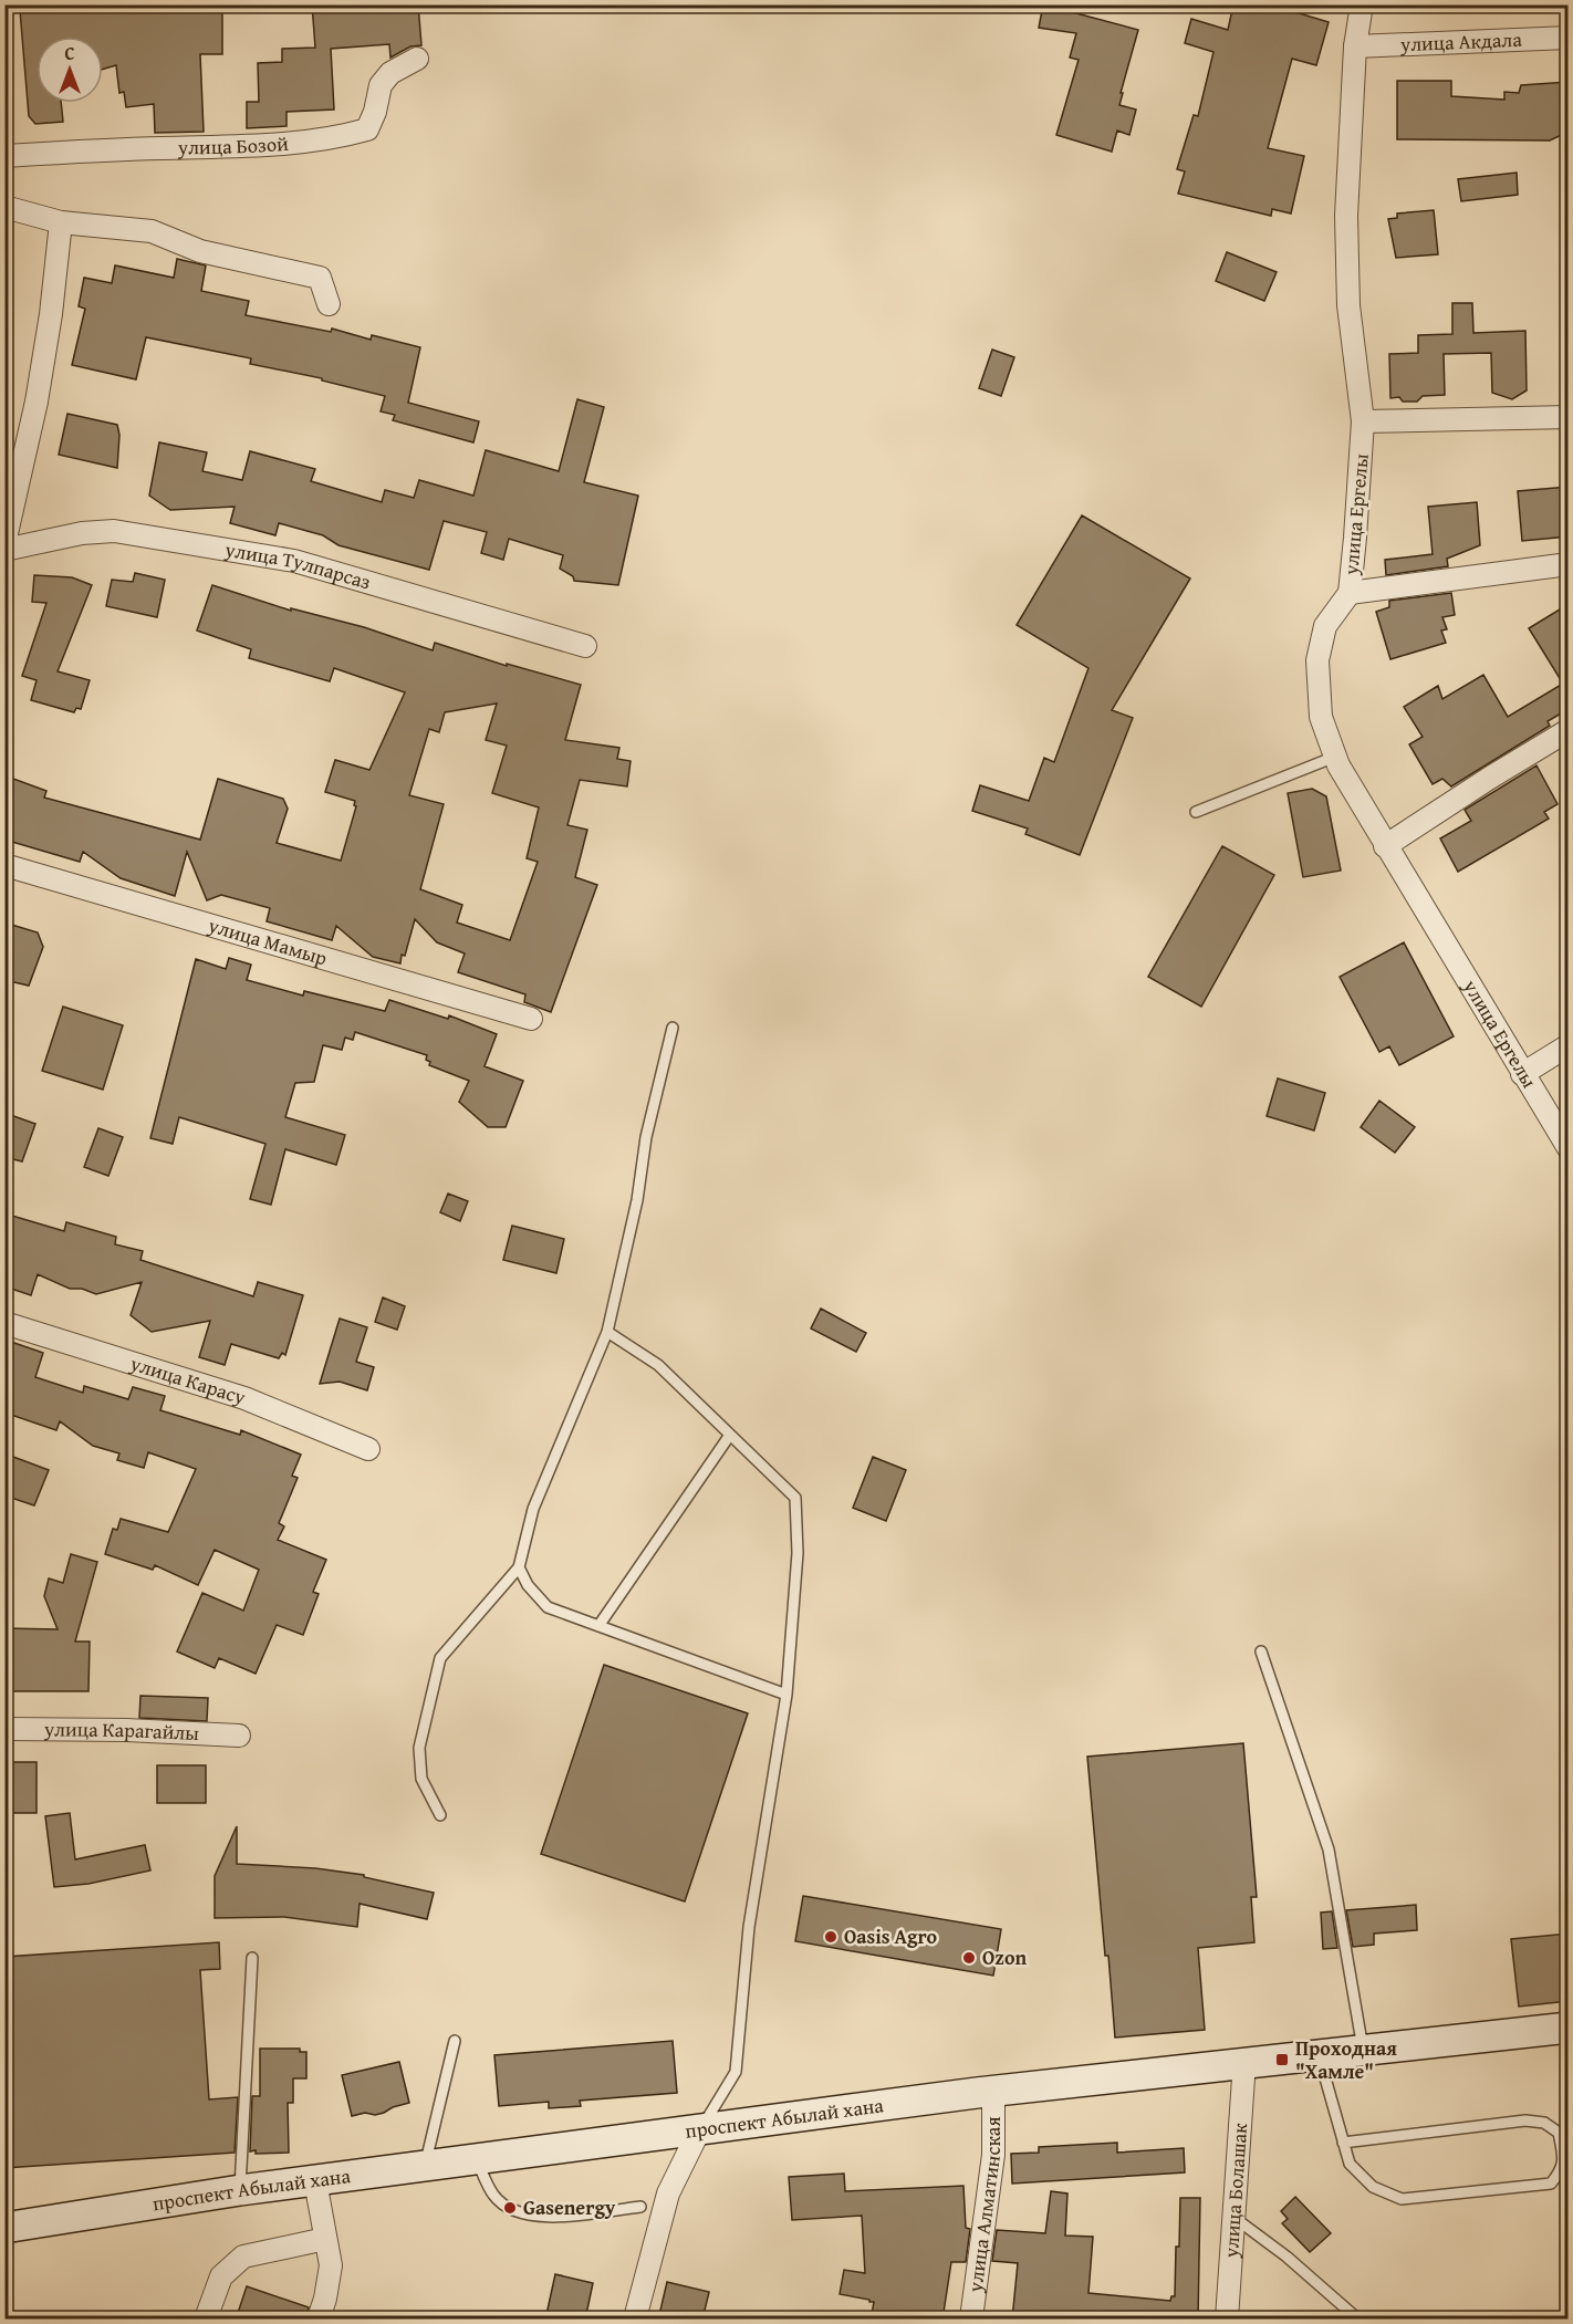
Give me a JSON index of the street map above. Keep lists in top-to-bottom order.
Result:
{
  "streets": {
    "main road": ["проспект Абылай хана"],
    "street": [
      "улица Акдала",
      "улица Бозой",
      "улица Ергелы",
      "улица Тулпарсаз",
      "улица Мамыр",
      "улица Карасу",
      "улица Карагайлы",
      "улица Болашак",
      "улица Алматинская"
    ]
  },
  "crossings": [
    ["улица Акдала", "улица Ергелы"],
    ["проспект Абылай хана", "улица Болашак"],
    ["проспект Абылай хана", "улица Алматинская"]
  ],
  "places": {
    "other": ["Oasis Agro", "Ozon", "Gasenergy"],
    "transit": ["Проходная \"Хамле\""]
  },
  "north": "top"
}
